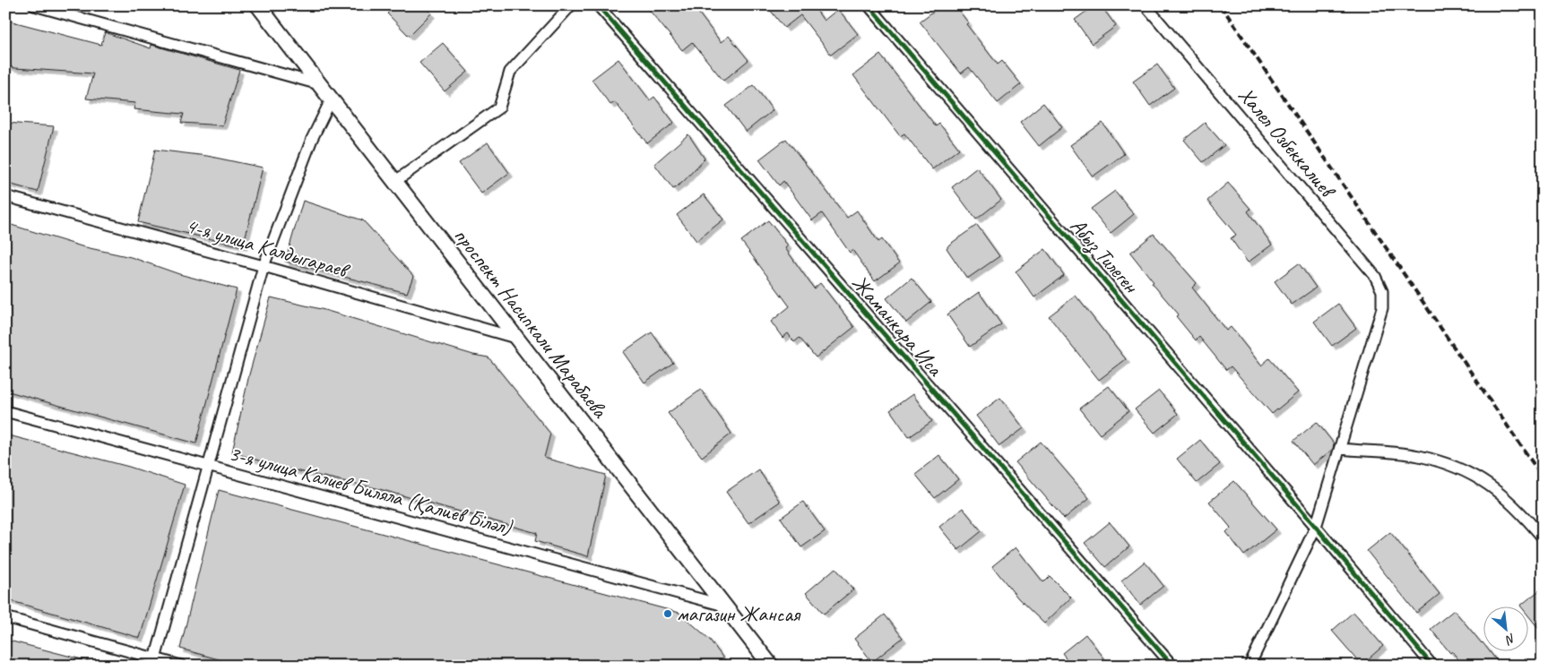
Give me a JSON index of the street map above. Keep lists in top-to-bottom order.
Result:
{
  "streets": {
    "main road": ["проспект Насипкали Марабаева"],
    "street": [
      "Халел Озбеккалиев",
      "4-я улица Калдыгараев",
      "Абыз Тилеген",
      "Жаманкара Иса",
      "3-я улица Калиев Биляла (Қалиев Біләл)"
    ]
  },
  "crossings": [
    ["4-я улица Калдыгараев", "проспект Насипкали Марабаева"],
    ["проспект Насипкали Марабаева", "3-я улица Калиев Биляла (Қалиев Біләл)"]
  ],
  "places": ["магазин Жансая"],
  "north": "bottom right"
}
